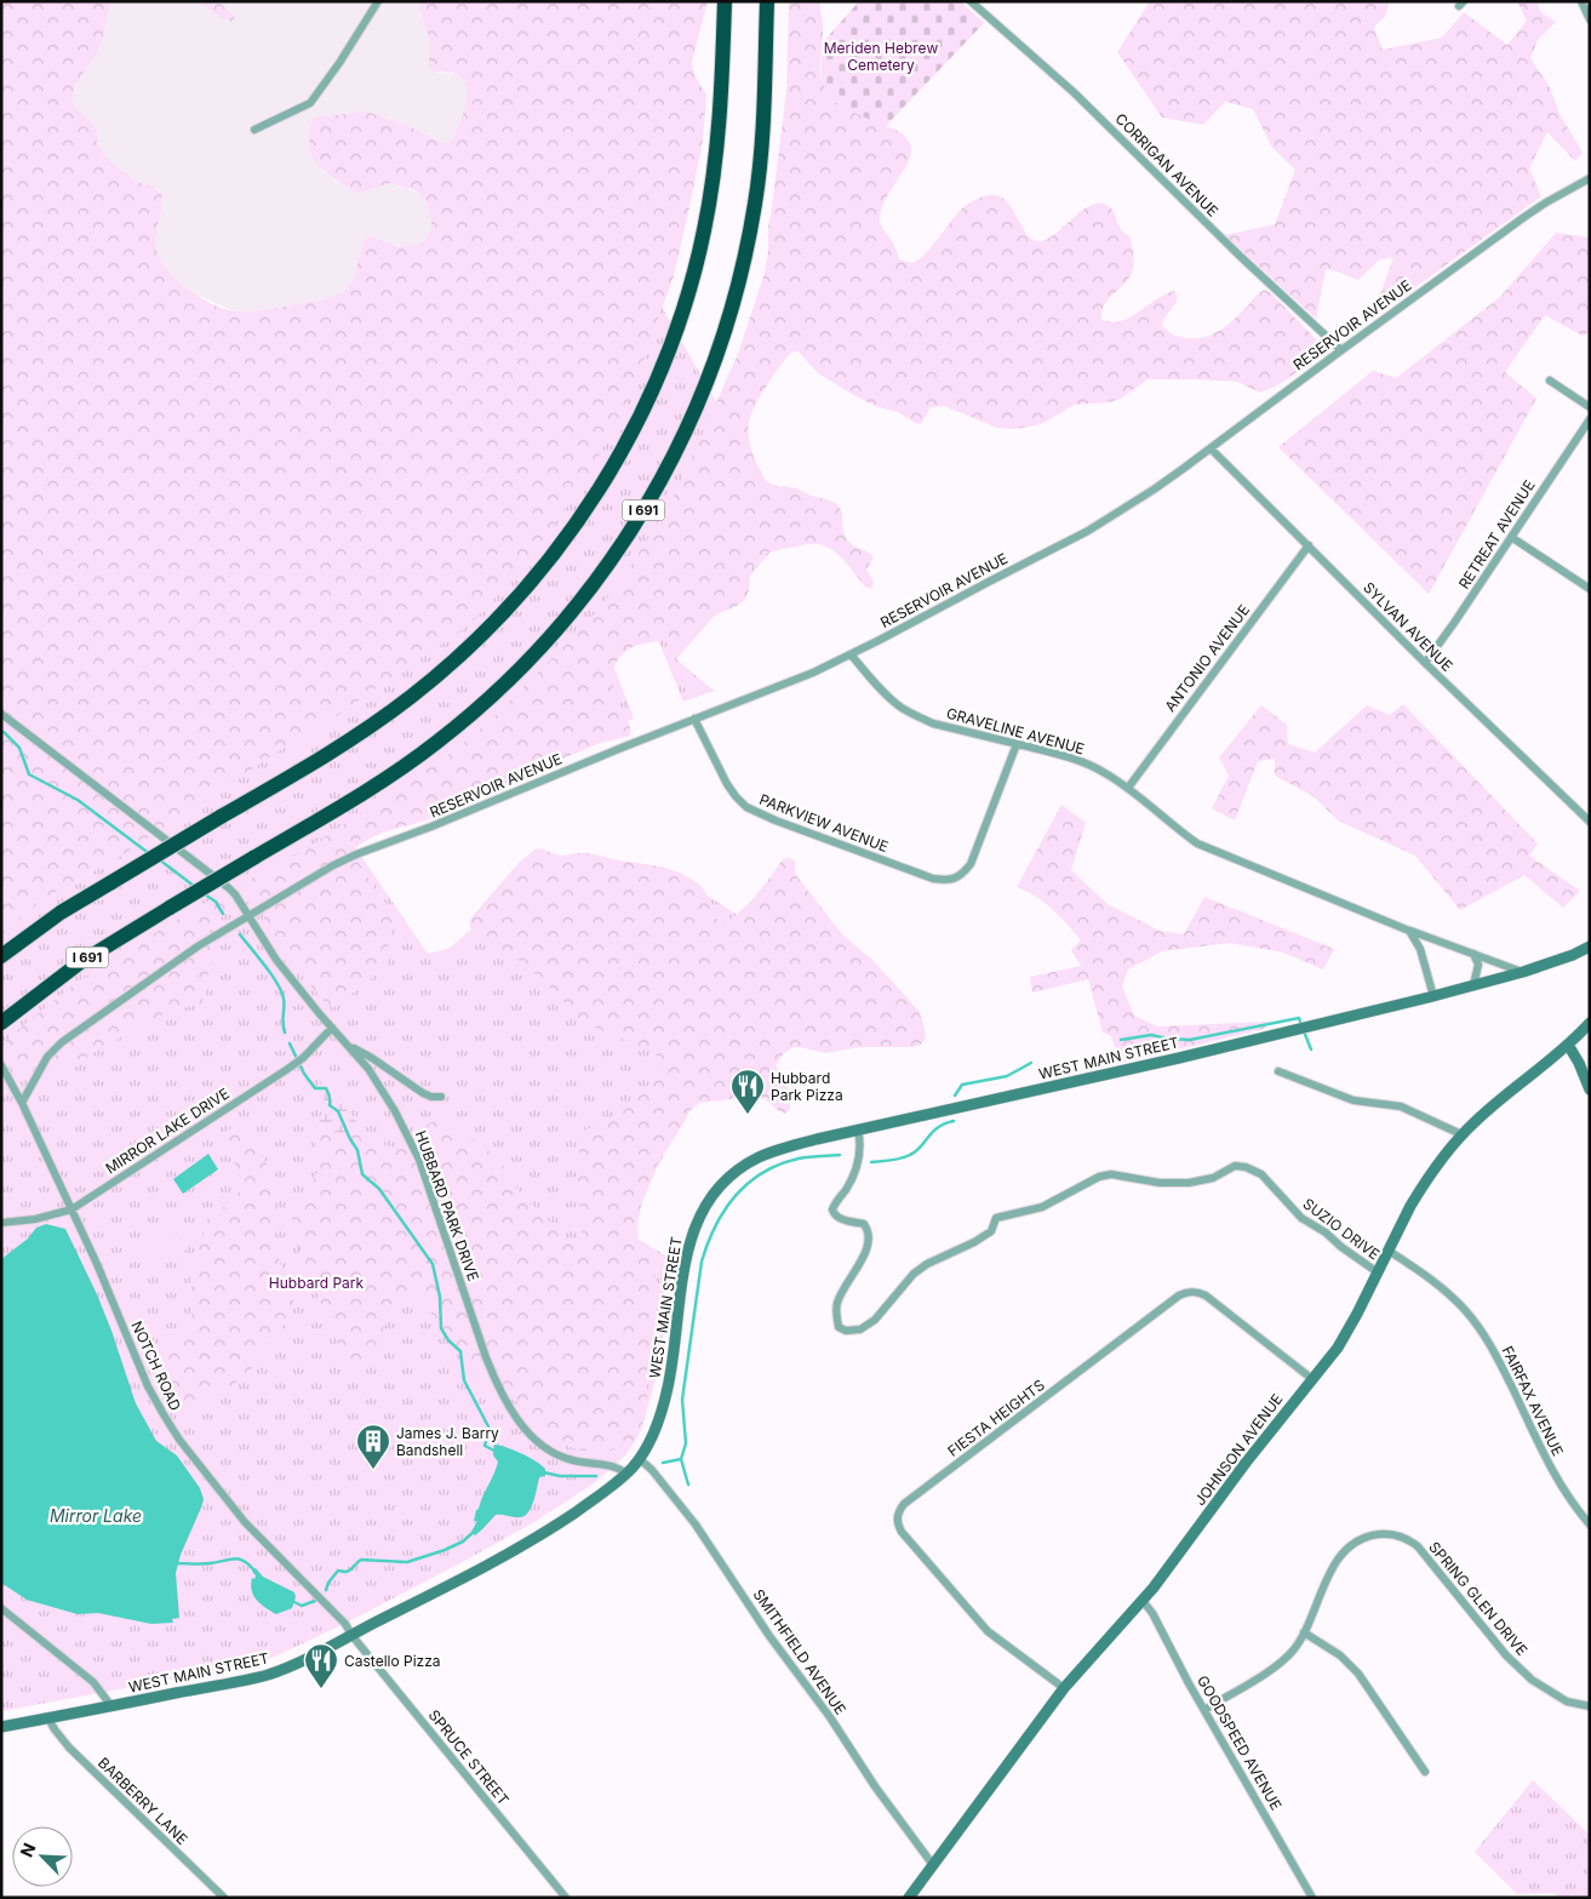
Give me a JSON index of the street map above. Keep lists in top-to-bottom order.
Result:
{
  "streets": {
    "highway": ["I 691"],
    "main road": ["WEST MAIN STREET", "JOHNSON AVENUE"],
    "street": [
      "CORRIGAN AVENUE",
      "RESERVOIR AVENUE",
      "RETREAT AVENUE",
      "SYLVAN AVENUE",
      "ANTONIO AVENUE",
      "GRAVELINE AVENUE",
      "PARKVIEW AVENUE",
      "MIRROR LAKE DRIVE",
      "HUBBARD PARK DRIVE",
      "SUZIO DRIVE",
      "NOTCH ROAD",
      "FAIRFAX AVENUE",
      "FIESTA HEIGHTS",
      "SPRING GLEN DRIVE",
      "SMITHFIELD AVENUE",
      "GOODSPEED AVENUE",
      "SPRUCE STREET",
      "BARBERRY LANE"
    ]
  },
  "crossings": [
    ["CORRIGAN AVENUE", "RESERVOIR AVENUE"],
    ["RESERVOIR AVENUE", "SYLVAN AVENUE"],
    ["RESERVOIR AVENUE", "GRAVELINE AVENUE"],
    ["RESERVOIR AVENUE", "PARKVIEW AVENUE"],
    ["RESERVOIR AVENUE", "HUBBARD PARK DRIVE"],
    ["RESERVOIR AVENUE", "NOTCH ROAD"],
    ["RETREAT AVENUE", "SYLVAN AVENUE"],
    ["SYLVAN AVENUE", "ANTONIO AVENUE"],
    ["ANTONIO AVENUE", "GRAVELINE AVENUE"],
    ["GRAVELINE AVENUE", "PARKVIEW AVENUE"],
    ["GRAVELINE AVENUE", "WEST MAIN STREET"],
    ["WEST MAIN STREET", "HUBBARD PARK DRIVE"],
    ["WEST MAIN STREET", "SUZIO DRIVE"],
    ["WEST MAIN STREET", "NOTCH ROAD"],
    ["WEST MAIN STREET", "SMITHFIELD AVENUE"],
    ["WEST MAIN STREET", "SPRUCE STREET"],
    ["WEST MAIN STREET", "BARBERRY LANE"],
    ["MIRROR LAKE DRIVE", "HUBBARD PARK DRIVE"],
    ["MIRROR LAKE DRIVE", "NOTCH ROAD"],
    ["SUZIO DRIVE", "JOHNSON AVENUE"],
    ["NOTCH ROAD", "SPRUCE STREET"],
    ["FAIRFAX AVENUE", "JOHNSON AVENUE"],
    ["FIESTA HEIGHTS", "JOHNSON AVENUE"],
    ["JOHNSON AVENUE", "SMITHFIELD AVENUE"],
    ["JOHNSON AVENUE", "GOODSPEED AVENUE"],
    ["SPRING GLEN DRIVE", "GOODSPEED AVENUE"]
  ],
  "water": ["Mirror Lake"],
  "parks": ["Meriden Hebrew Cemetery", "Hubbard Park"],
  "places": {
    "restaurant": ["Hubbard Park Pizza", "Castello Pizza"],
    "building": ["James J. Barry Bandshell"]
  },
  "north": "top left"
}
